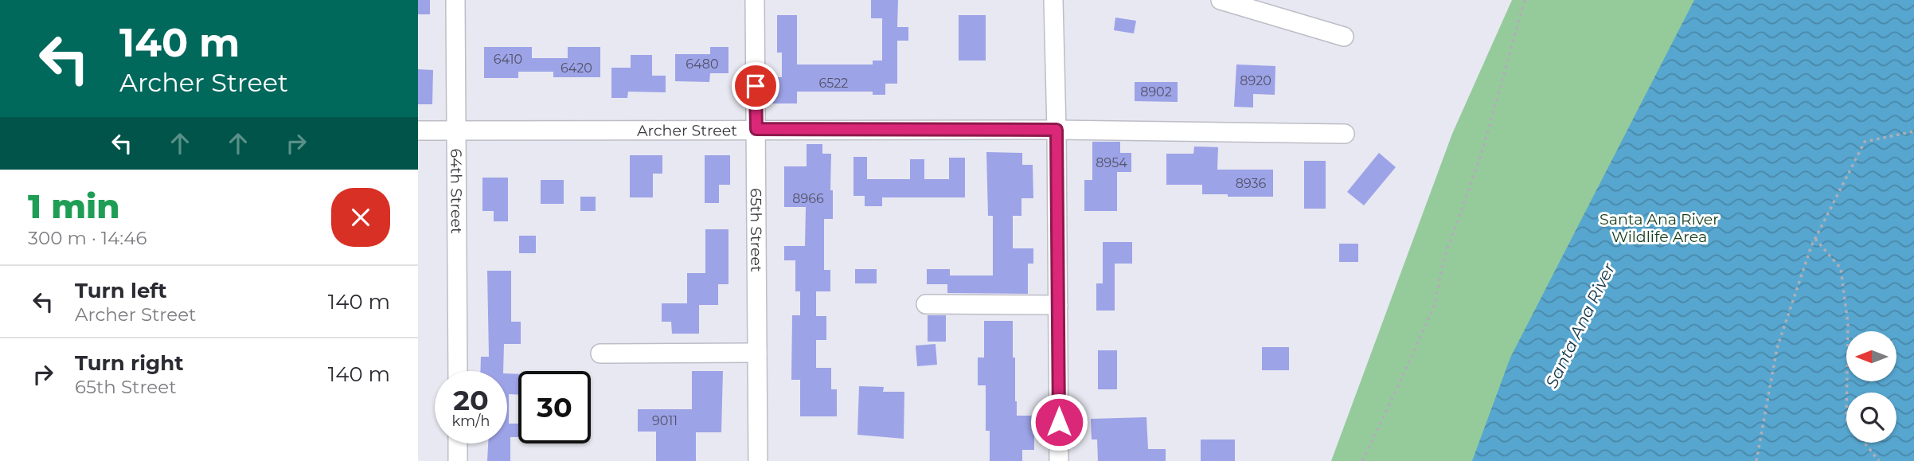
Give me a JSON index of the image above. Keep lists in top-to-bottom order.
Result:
{
  "streets": {
    "street": ["Archer Street", "64th Street", "65th Street"]
  },
  "crossings": [
    ["Archer Street", "64th Street"],
    ["Archer Street", "65th Street"]
  ],
  "water": ["Santa Ana River"],
  "parks": ["Santa Ana River Wildlife Area"],
  "house_numbers": [
    "6410",
    "6480",
    "6420",
    "8920",
    "6522",
    "8902",
    "8954",
    "8936",
    "8966",
    "9011"
  ],
  "north": "left",
  "page": {
    "turn": ["140 m", "Archer Street"],
    "heading": ["1 min", "300 m · 14:46"],
    "list": [
      {
        "name": "Turn left",
        "note": "Archer Street",
        "value": "140 m"
      },
      {
        "name": "Turn right",
        "note": "65th Street",
        "value": "140 m"
      }
    ],
    "speed": "20 km/h",
    "limit": "30"
  }
}
